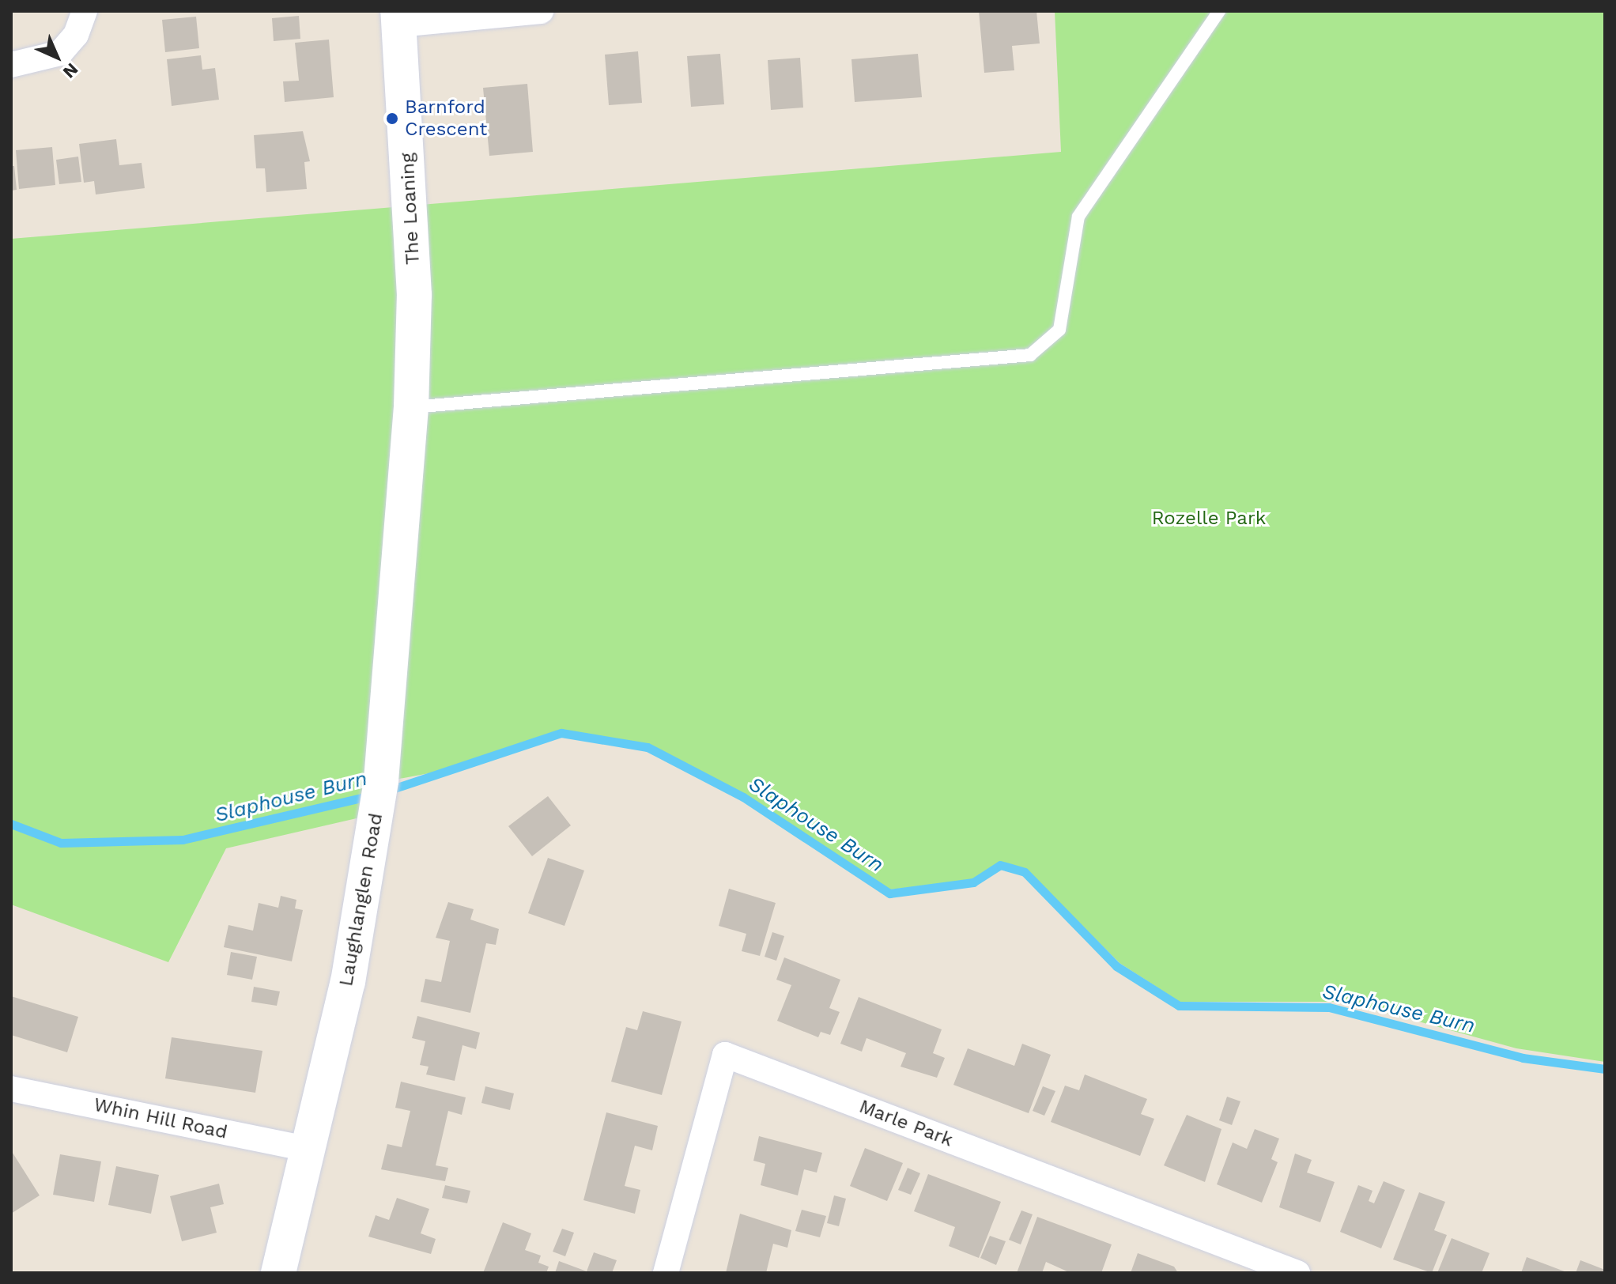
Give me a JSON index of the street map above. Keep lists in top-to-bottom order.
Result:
{
  "streets": {
    "street": [
      "The Loaning",
      "Laughlanglen Road",
      "Whin Hill Road",
      "Marle Park"
    ]
  },
  "crossings": [
    ["The Loaning", "Laughlanglen Road"],
    ["Laughlanglen Road", "Whin Hill Road"]
  ],
  "water": ["Slaphouse Burn"],
  "parks": ["Rozelle Park"],
  "places": ["Barnford Crescent"],
  "north": "bottom right"
}
